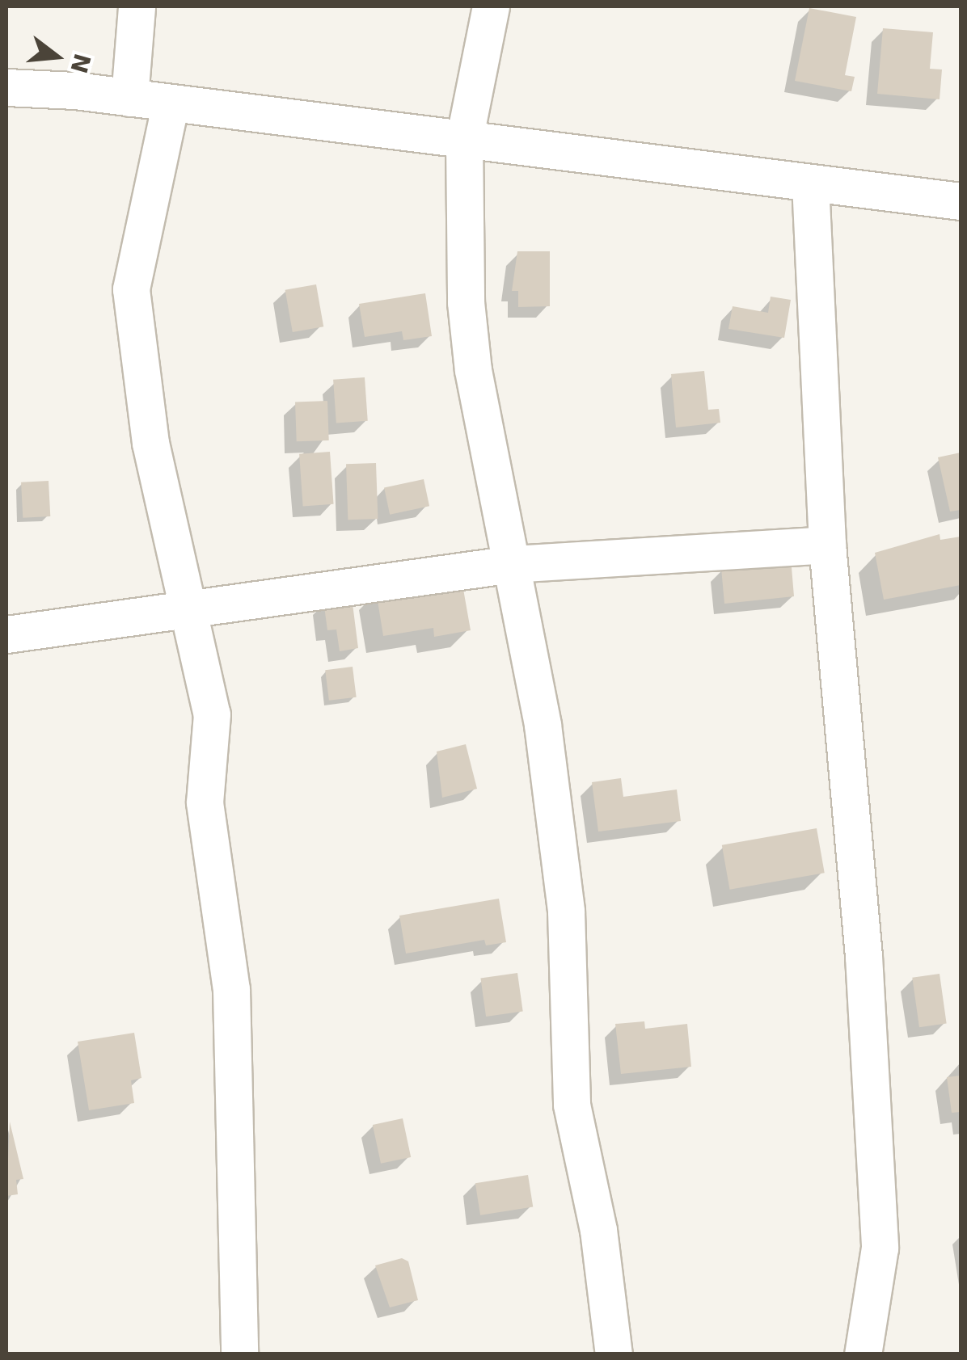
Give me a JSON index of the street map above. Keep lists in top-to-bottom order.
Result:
{
  "north": "right"
}
